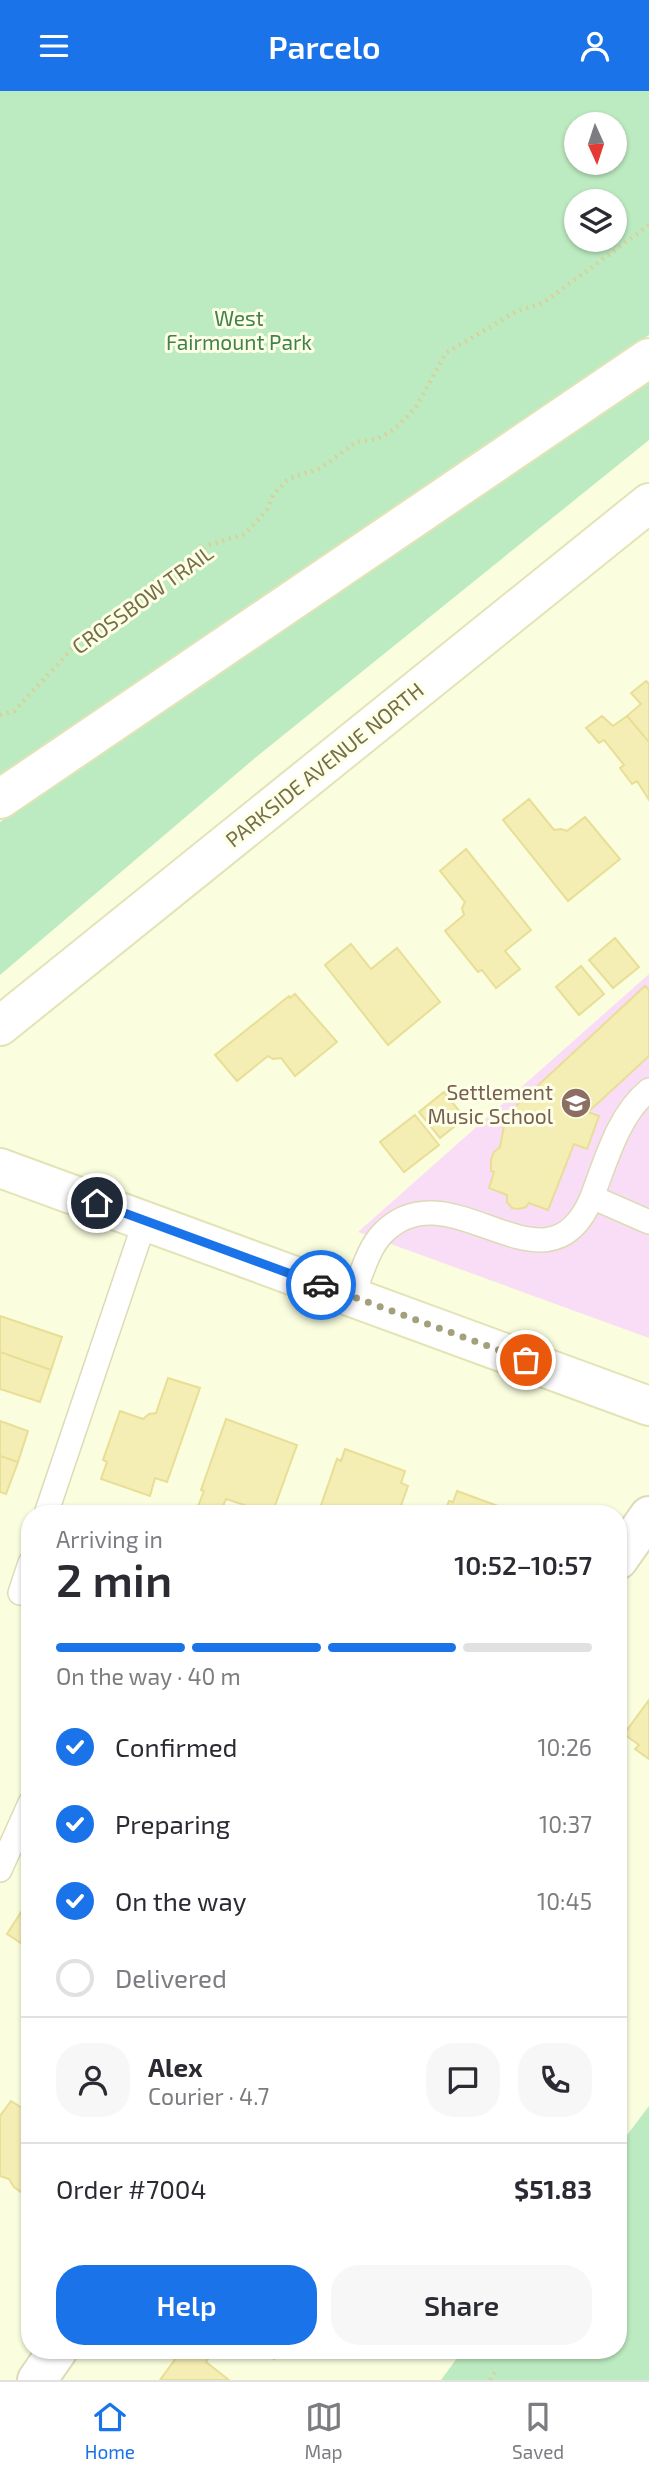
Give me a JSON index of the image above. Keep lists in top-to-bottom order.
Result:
{
  "streets": {
    "main road": ["PARKSIDE AVENUE NORTH"],
    "path": ["CROSSBOW TRAIL"]
  },
  "parks": ["West Fairmount Park"],
  "places": {
    "school or university": ["Settlement Music School"]
  },
  "north": "bottom",
  "page": {
    "header": "Parcelo",
    "heading": ["2 min", "Arriving in", "10:52–10:57"],
    "panel": [
      "Alex",
      "Courier · 4.7",
      "Order #7004",
      "$51.83"
    ],
    "bar": "On the way · 40 m",
    "list": [
      ["Confirmed", "10:26"],
      ["Preparing", "10:37"],
      ["On the way", "10:45"],
      "Delivered"
    ],
    "buttons": ["Help", "Share"],
    "tabs": ["Home", "Map", "Saved"]
  }
}
